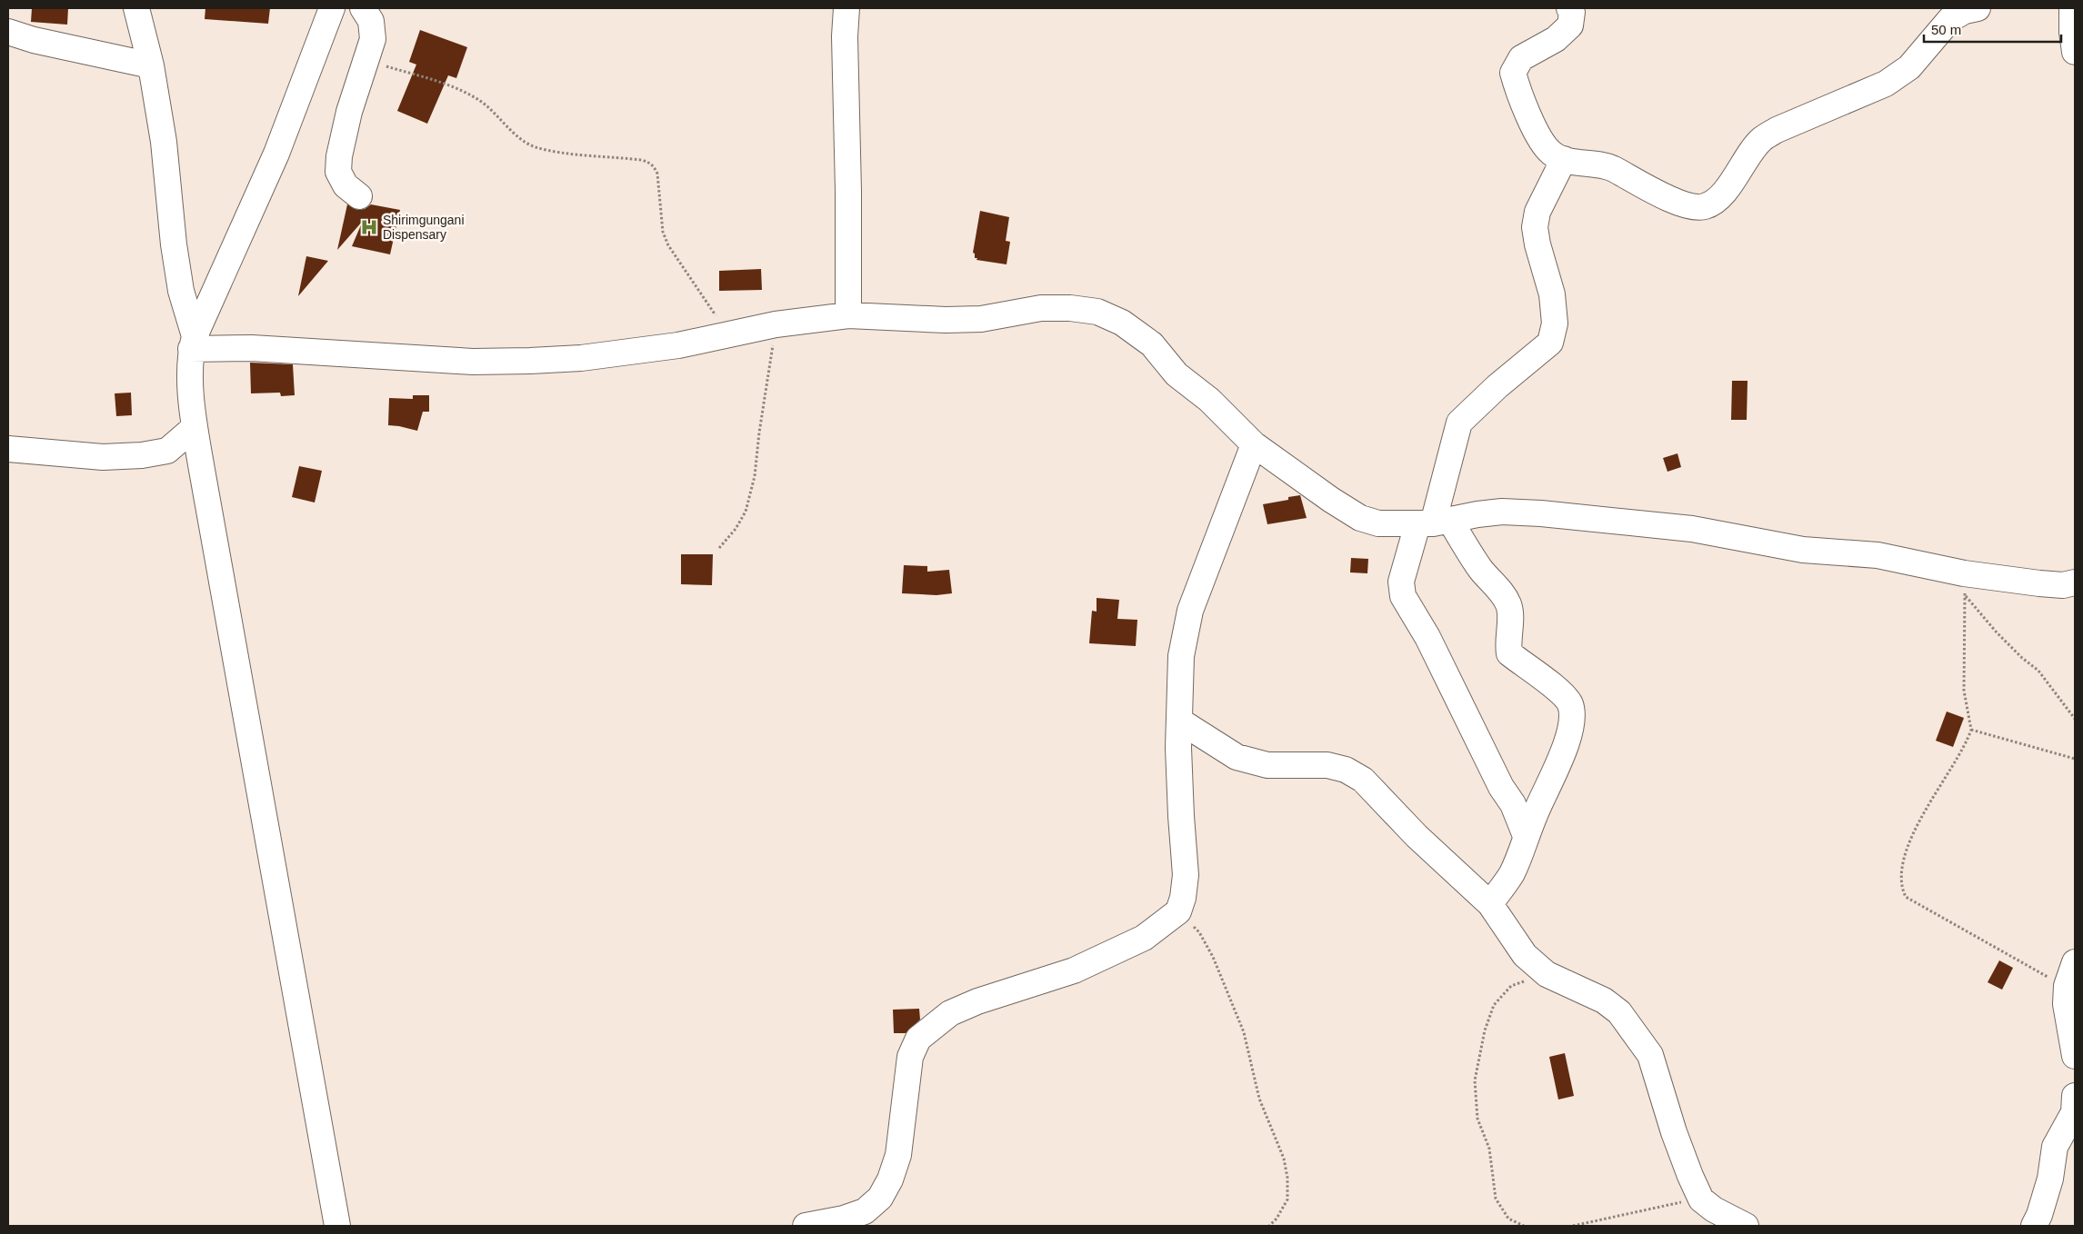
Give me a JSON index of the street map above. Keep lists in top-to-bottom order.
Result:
{
  "places": {
    "hospital": ["Shirimgungani Dispensary"]
  },
  "scale_bar": "50 m"
}
